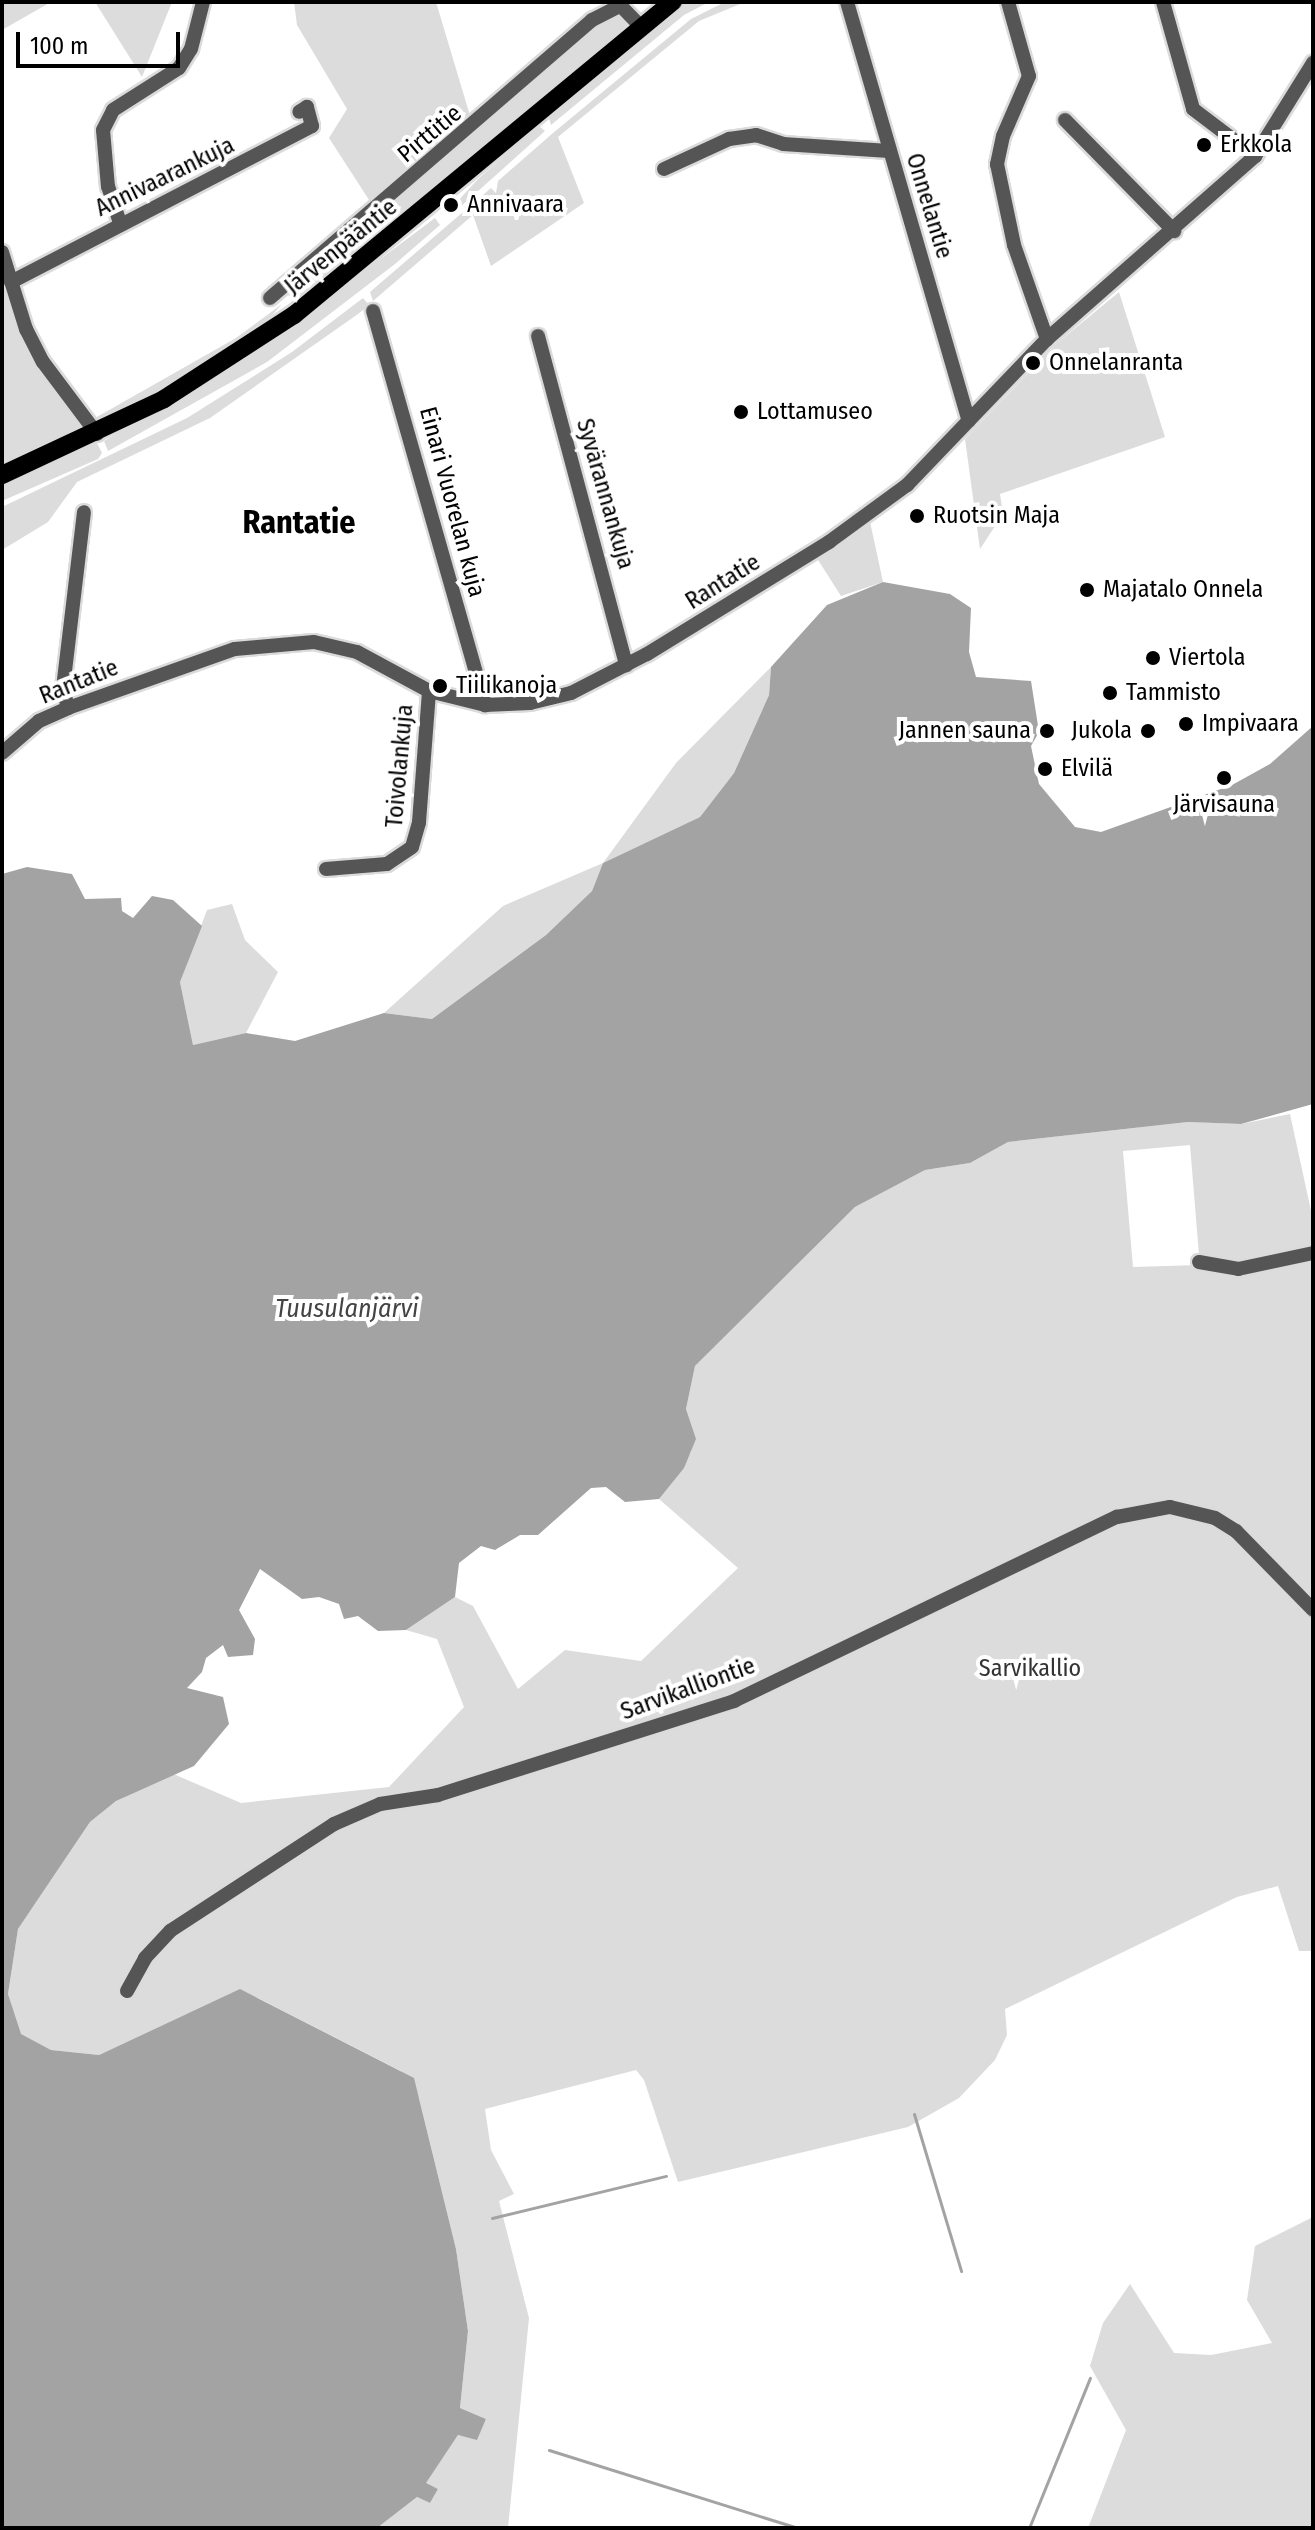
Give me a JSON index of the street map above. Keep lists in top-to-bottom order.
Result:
{
  "streets": {
    "main road": ["Järvenpääntie"],
    "street": [
      "Pirttitie",
      "Annivaarankuja",
      "Onnelantie",
      "Syvärannankuja",
      "Einari Vuorelan kuja",
      "Rantatie",
      "Toivolankuja",
      "Sarvikalliontie"
    ]
  },
  "crossings": [
    ["Onnelantie", "Rantatie"],
    ["Syvärannankuja", "Rantatie"],
    ["Einari Vuorelan kuja", "Rantatie"],
    ["Rantatie", "Toivolankuja"]
  ],
  "districts": ["Rantatie"],
  "water": ["Tuusulanjärvi"],
  "parks": ["Sarvikallio"],
  "places": [
    "Erkkola",
    "Annivaara",
    "Onnelanranta",
    "Lottamuseo",
    "Ruotsin Maja",
    "Majatalo Onnela",
    "Viertola",
    "Tiilikanoja",
    "Tammisto",
    "Impivaara",
    "Jannen sauna",
    "Jukola",
    "Elvilä",
    "Järvisauna"
  ],
  "scale_bar": "100 m"
}
